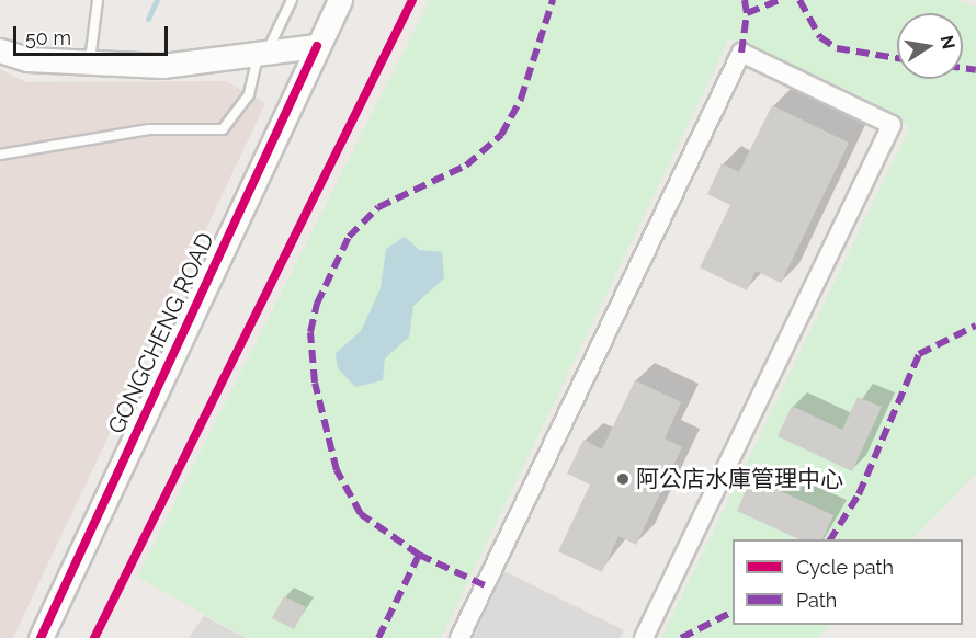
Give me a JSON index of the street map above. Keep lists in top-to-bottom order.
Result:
{
  "streets": {
    "street": ["GONGCHENG ROAD"]
  },
  "places": ["阿公店水庫管理中心"],
  "legend": ["Cycle path", "Path"],
  "scale_bar": "50 m",
  "north": "right"
}
